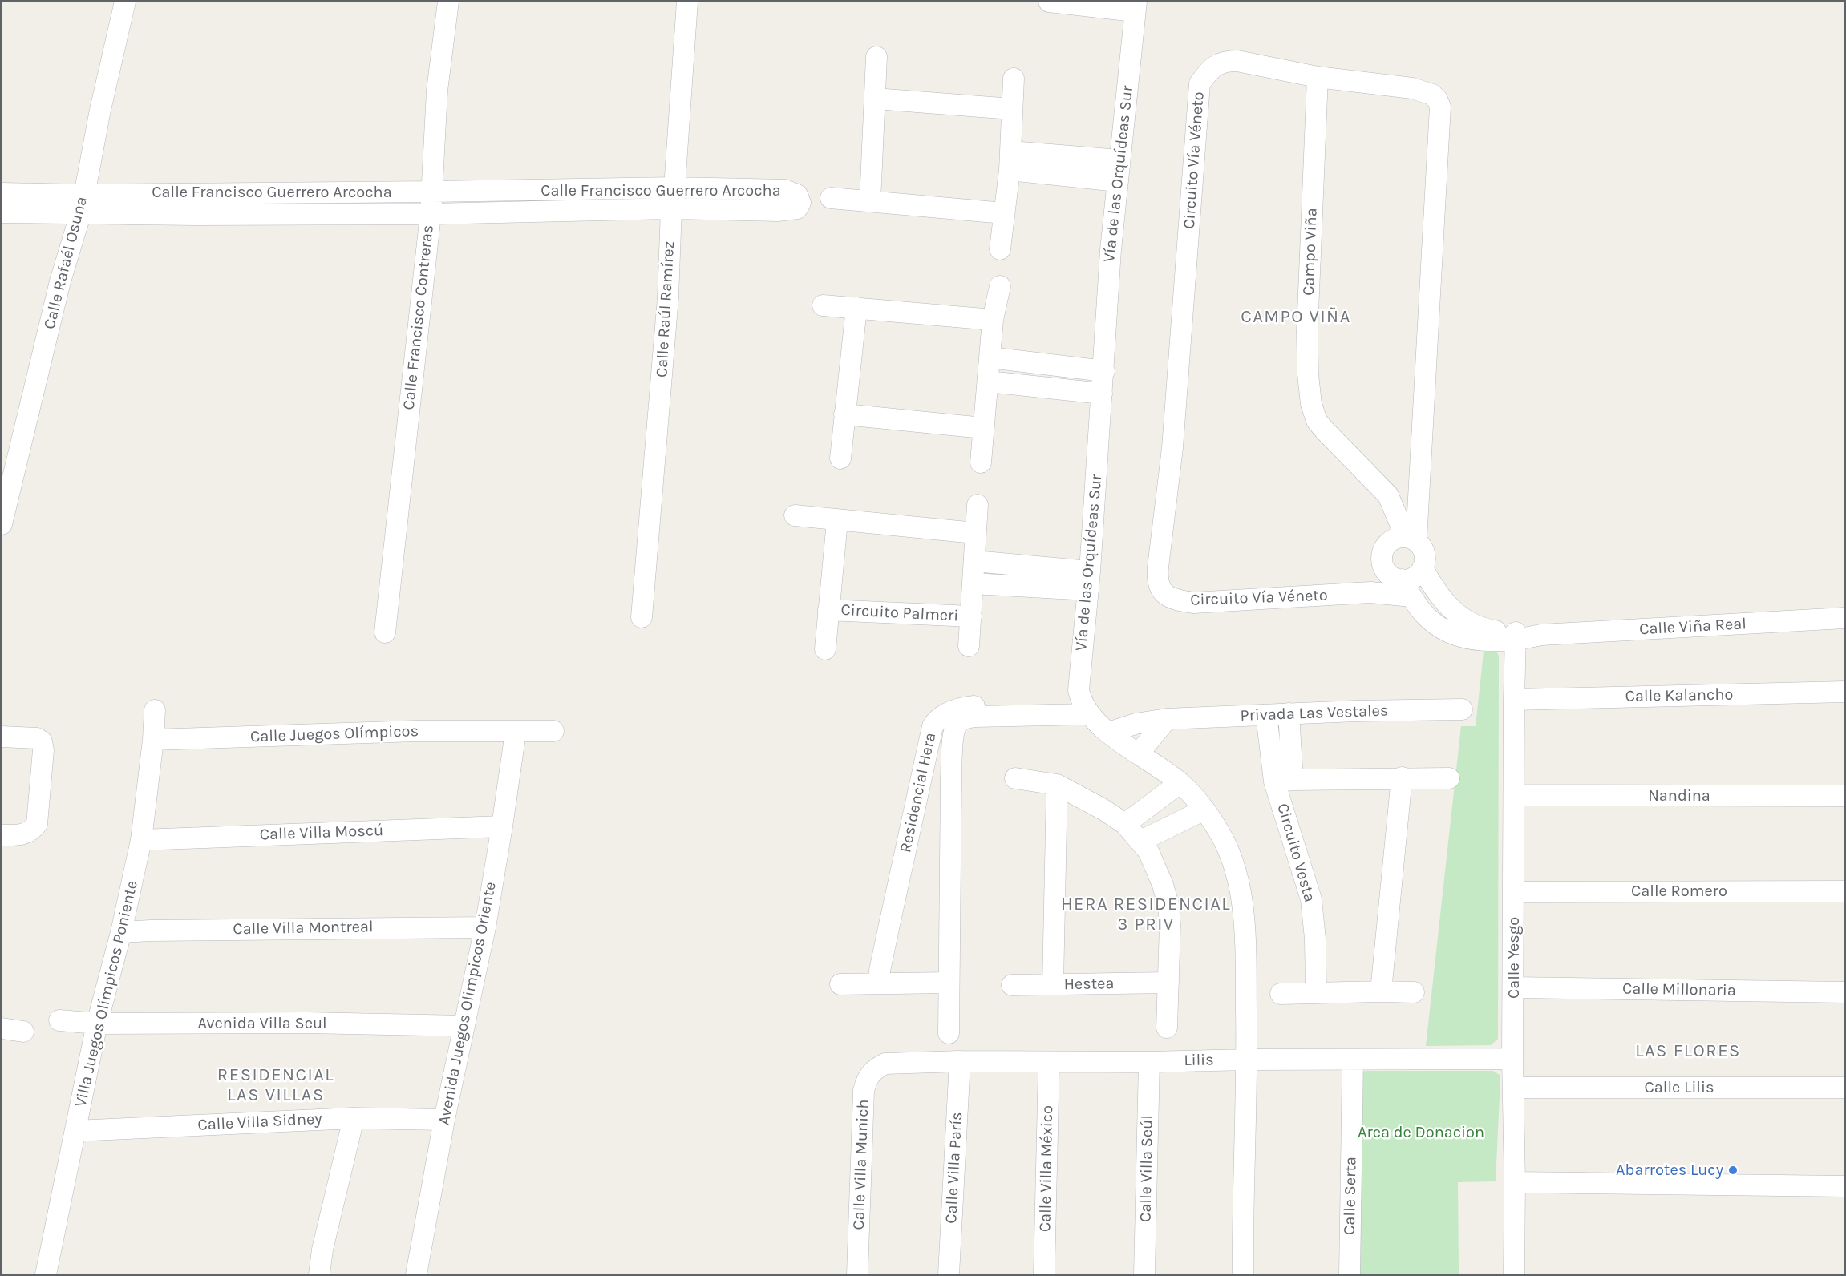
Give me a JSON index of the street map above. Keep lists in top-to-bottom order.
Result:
{
  "streets": {
    "street": [
      "Circuito Vía Véneto",
      "Vía de las Orquídeas Sur",
      "Calle Francisco Guerrero Arcocha",
      "Campo Viña",
      "Calle Rafaél Osuna",
      "Calle Raúl Ramírez",
      "Calle Francisco Contreras",
      "Circuito Palmeri",
      "Calle Viña Real",
      "Calle Kalancho",
      "Privada Las Vestales",
      "Calle Juegos Olímpicos",
      "Residencial Hera",
      "Nandina",
      "Calle Villa Moscú",
      "Circuito Vesta",
      "Calle Romero",
      "Calle Villa Montreal",
      "Calle Yesgo",
      "Hestea",
      "Calle Millonaria",
      "Villa Juegos Olímpicos Poniente",
      "Avenida Juegos Olimpicos Oriente",
      "Avenida Villa Seul",
      "Lilis",
      "Calle Lilis",
      "Calle Villa Sidney",
      "Calle Villa Munich",
      "Calle Villa París",
      "Calle Villa México",
      "Calle Villa Seúl",
      "Calle Serta"
    ]
  },
  "crossings": [
    ["Circuito Vía Véneto", "Campo Viña"],
    ["Vía de las Orquídeas Sur", "Residencial Hera"],
    ["Calle Francisco Guerrero Arcocha", "Calle Rafaél Osuna"],
    ["Calle Francisco Guerrero Arcocha", "Calle Raúl Ramírez"],
    ["Calle Francisco Guerrero Arcocha", "Calle Francisco Contreras"],
    ["Calle Viña Real", "Calle Yesgo"],
    ["Calle Kalancho", "Calle Yesgo"],
    ["Privada Las Vestales", "Circuito Vesta"],
    ["Calle Juegos Olímpicos", "Villa Juegos Olímpicos Poniente"],
    ["Calle Juegos Olímpicos", "Avenida Juegos Olimpicos Oriente"],
    ["Nandina", "Calle Yesgo"],
    ["Calle Villa Moscú", "Villa Juegos Olímpicos Poniente"],
    ["Calle Villa Moscú", "Avenida Juegos Olimpicos Oriente"],
    ["Calle Romero", "Calle Yesgo"],
    ["Calle Villa Montreal", "Villa Juegos Olímpicos Poniente"],
    ["Calle Villa Montreal", "Avenida Juegos Olimpicos Oriente"],
    ["Calle Yesgo", "Calle Millonaria"],
    ["Calle Yesgo", "Lilis"],
    ["Calle Yesgo", "Calle Lilis"],
    ["Villa Juegos Olímpicos Poniente", "Avenida Villa Seul"],
    ["Villa Juegos Olímpicos Poniente", "Calle Villa Sidney"],
    ["Avenida Juegos Olimpicos Oriente", "Avenida Villa Seul"],
    ["Avenida Juegos Olimpicos Oriente", "Calle Villa Sidney"],
    ["Lilis", "Calle Villa Munich"],
    ["Lilis", "Calle Villa París"],
    ["Lilis", "Calle Villa México"],
    ["Lilis", "Calle Villa Seúl"],
    ["Lilis", "Calle Serta"]
  ],
  "districts": [
    "CAMPO VIÑA",
    "HERA RESIDENCIAL 3 PRIV",
    "LAS FLORES",
    "RESIDENCIAL LAS VILLAS"
  ],
  "parks": ["Area de Donacion"],
  "places": ["Abarrotes Lucy"]
}
